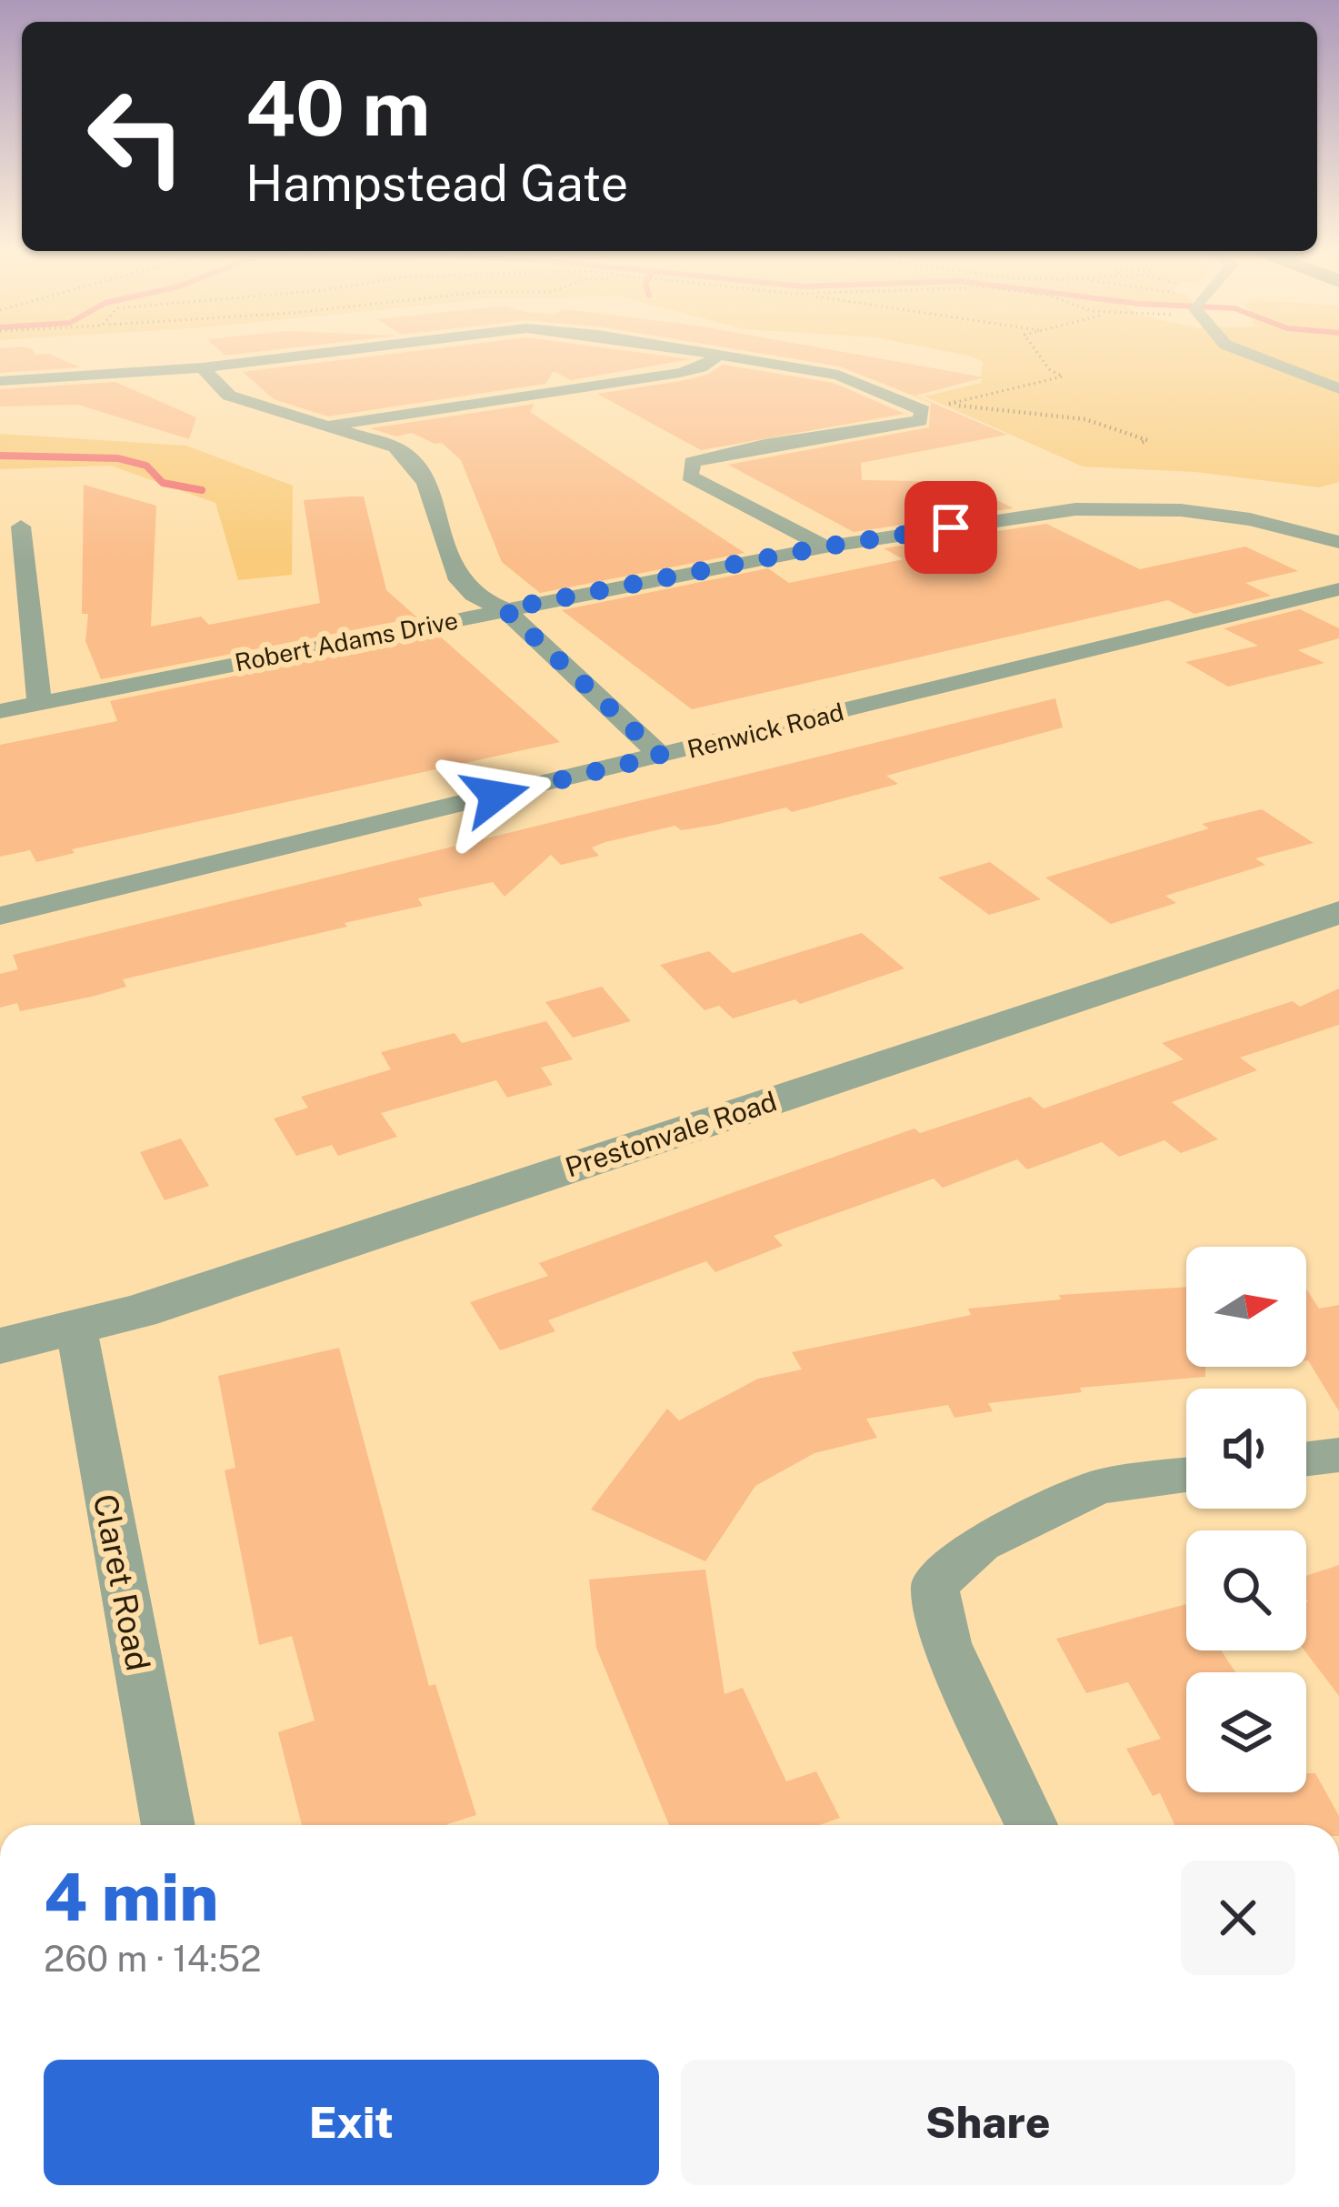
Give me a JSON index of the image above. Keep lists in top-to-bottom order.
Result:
{
  "streets": {
    "street": [
      "Robert Adams Drive",
      "Renwick Road",
      "Prestonvale Road",
      "Claret Road"
    ]
  },
  "crossings": [
    ["Prestonvale Road", "Claret Road"]
  ],
  "north": "right",
  "page": {
    "turn": ["40 m", "Hampstead Gate"],
    "heading": ["4 min", "260 m · 14:52"],
    "buttons": ["Exit", "Share"]
  }
}
